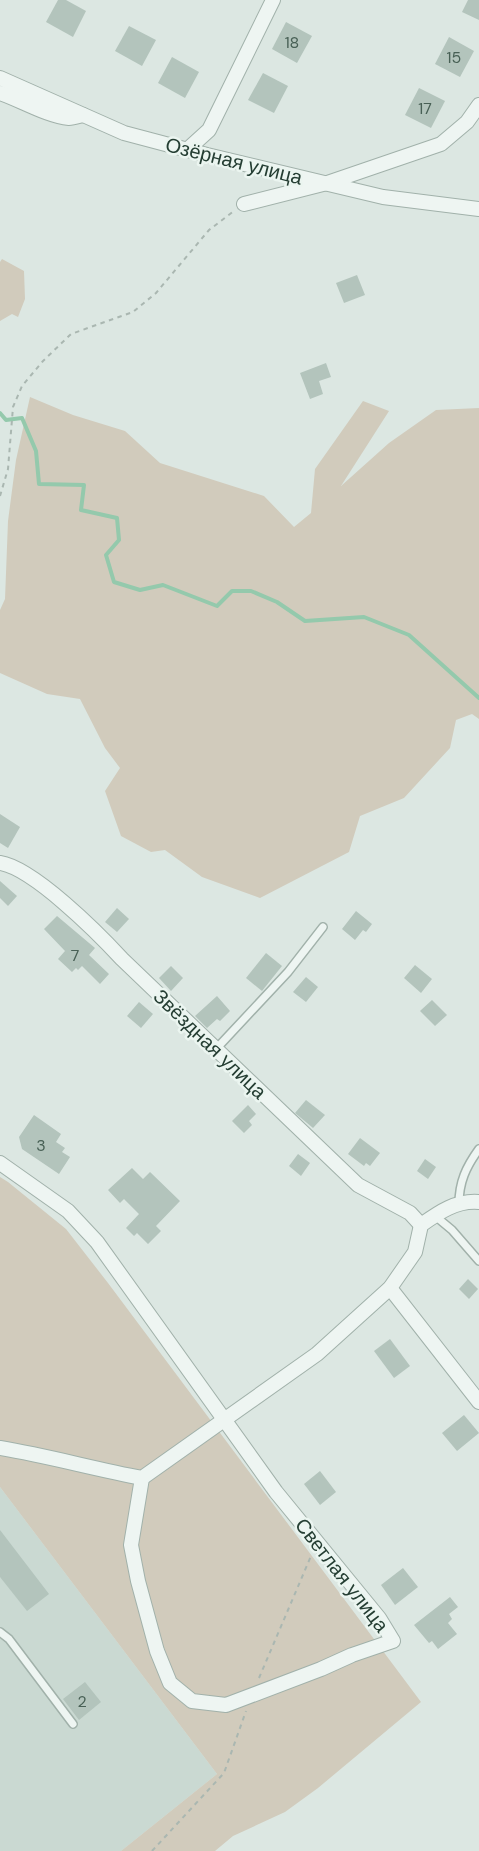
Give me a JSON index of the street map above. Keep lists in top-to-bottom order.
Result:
{
  "streets": {
    "street": ["Озёрная улица", "Звёздная улица", "Светлая улица"]
  },
  "house_numbers": [
    "18",
    "15",
    "17",
    "7",
    "3",
    "2"
  ]
}
